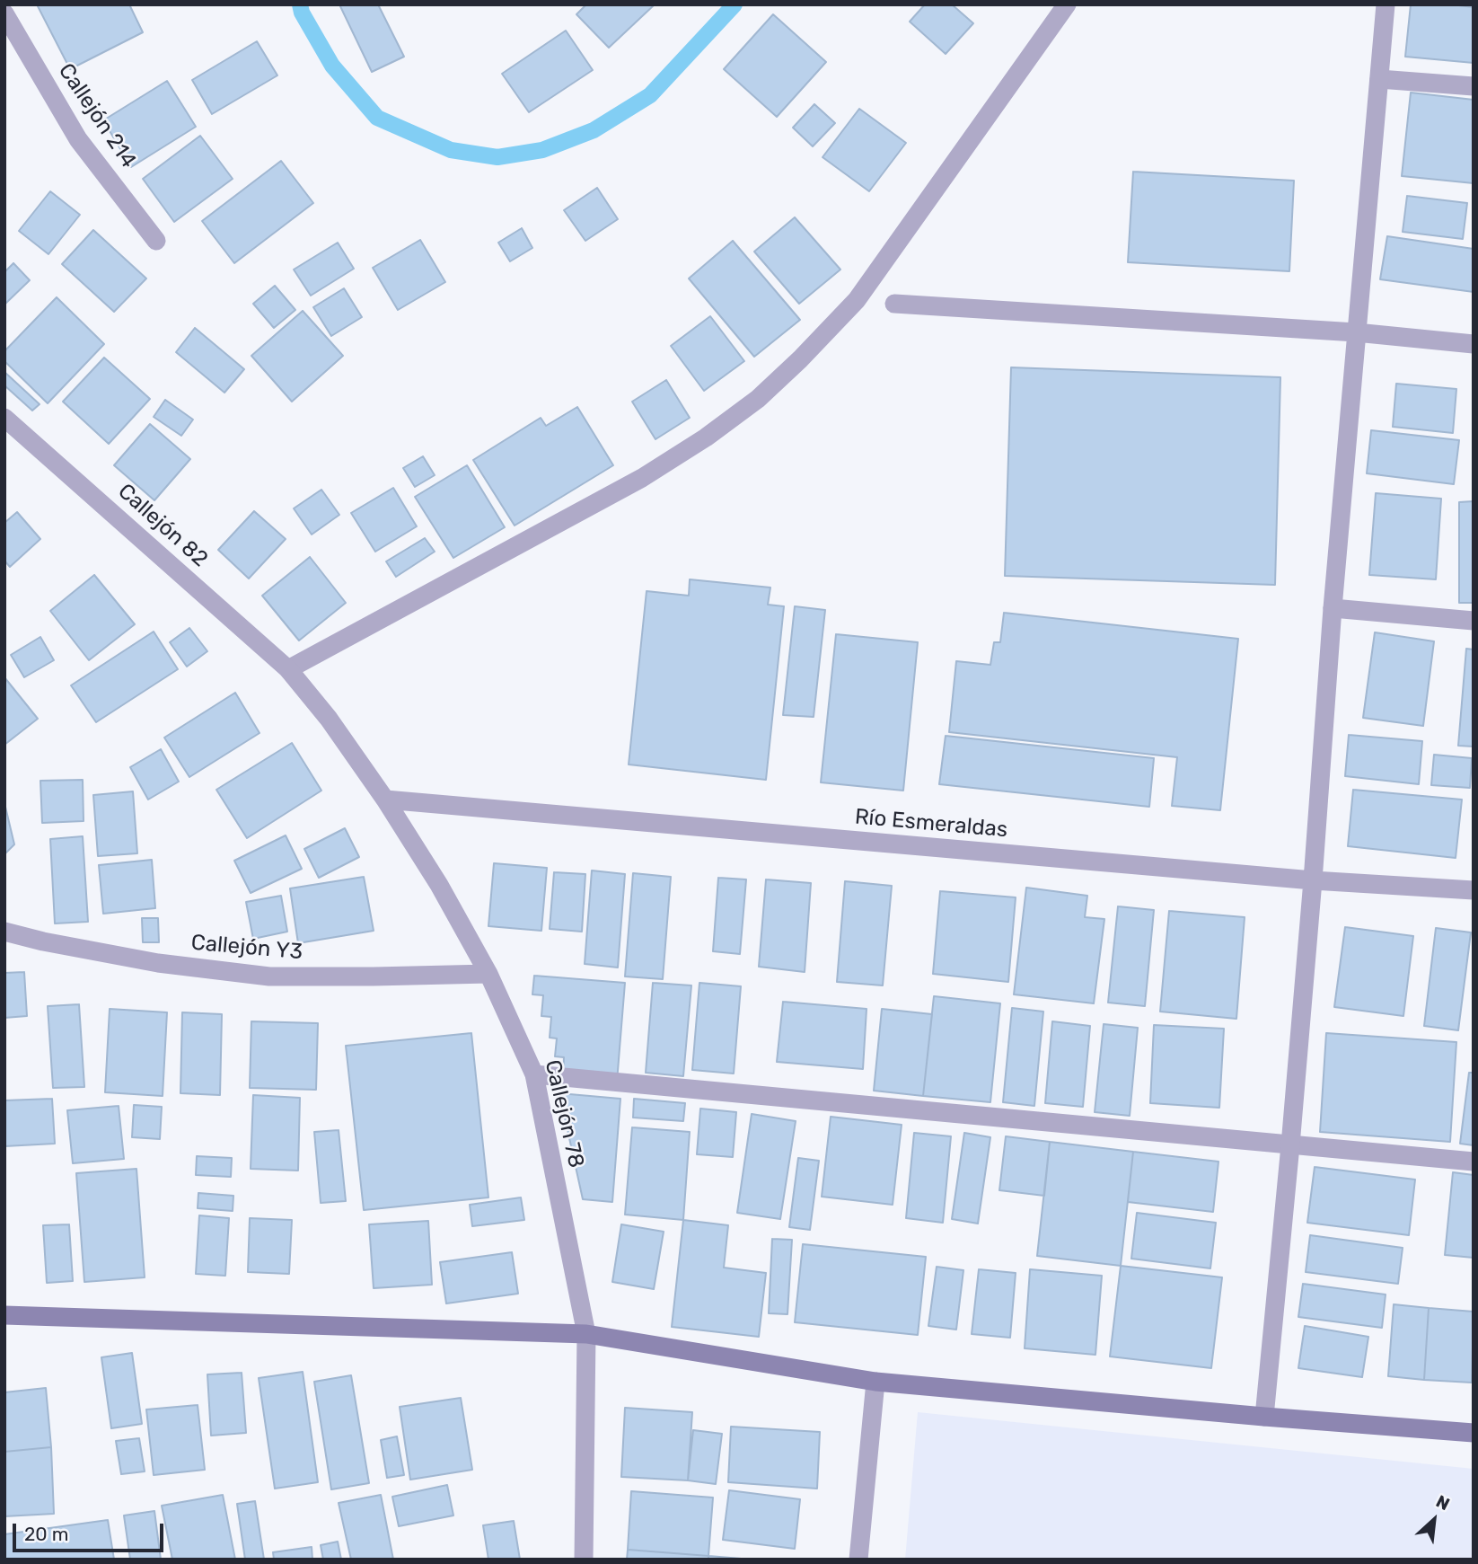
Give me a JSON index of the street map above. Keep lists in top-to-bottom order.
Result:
{
  "streets": {
    "street": [
      "Callejón 214",
      "Callejón 82",
      "Río Esmeraldas",
      "Callejón Y3",
      "Callejón 78"
    ]
  },
  "crossings": [
    ["Callejón 82", "Callejón 78"],
    ["Río Esmeraldas", "Callejón 78"],
    ["Callejón Y3", "Callejón 78"]
  ],
  "scale_bar": "20 m",
  "north": "top right"
}
